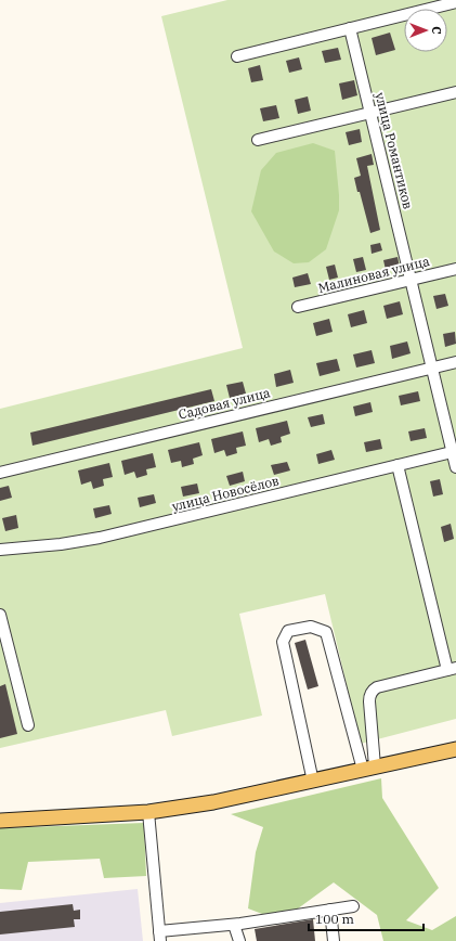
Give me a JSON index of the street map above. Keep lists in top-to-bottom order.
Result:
{
  "streets": {
    "street": [
      "улица Романтиков",
      "Малиновая улица",
      "Садовая улица",
      "улица Новосёлов"
    ]
  },
  "crossings": [
    ["улица Романтиков", "Малиновая улица"],
    ["улица Романтиков", "Садовая улица"],
    ["улица Романтиков", "улица Новосёлов"]
  ],
  "scale_bar": "100 m",
  "north": "right"
}
